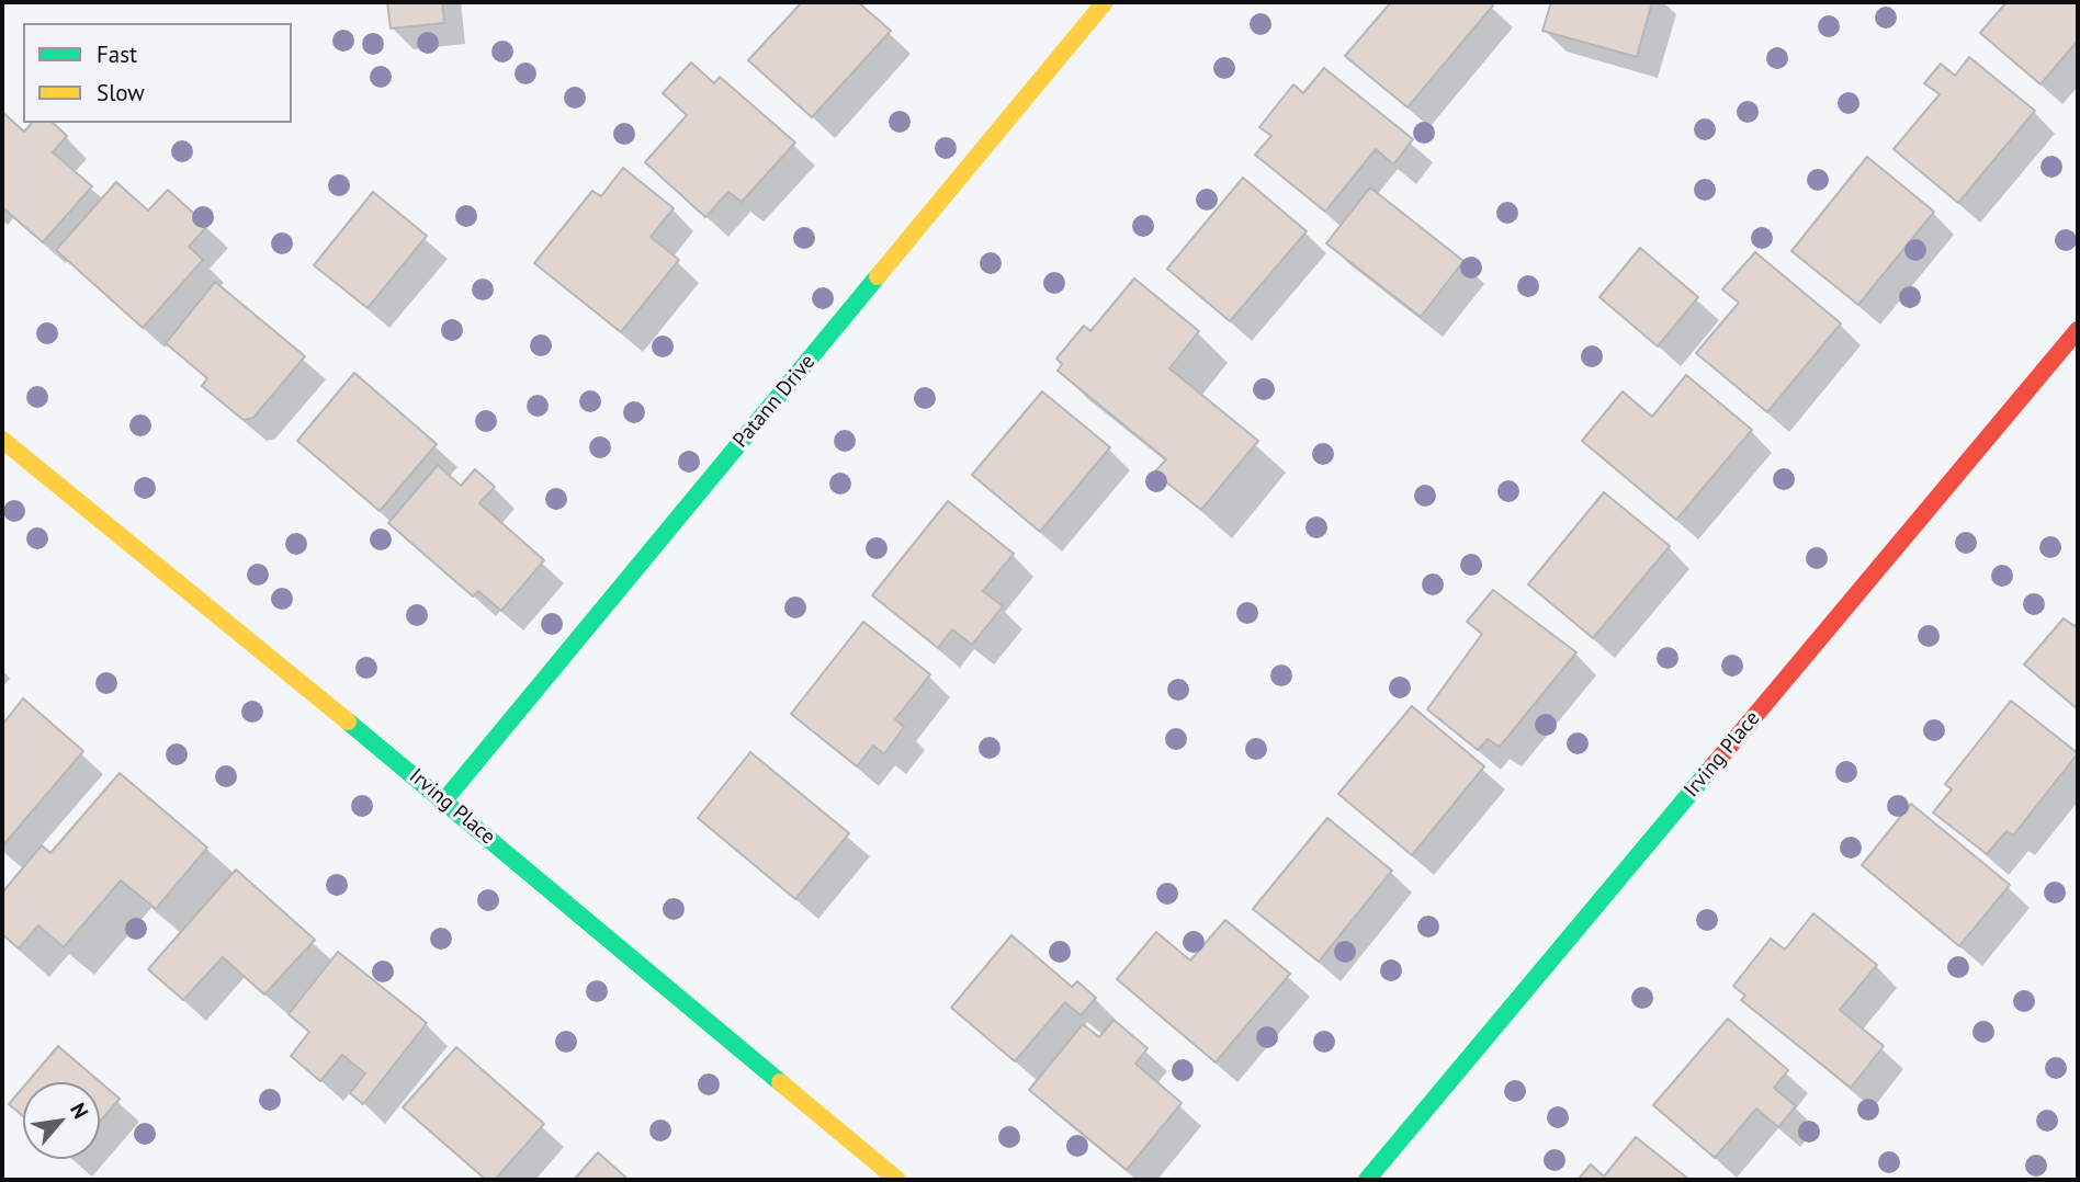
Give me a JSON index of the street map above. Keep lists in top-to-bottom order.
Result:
{
  "streets": {
    "street": ["Patann Drive", "Irving Place"]
  },
  "crossings": [
    ["Patann Drive", "Irving Place"]
  ],
  "legend": ["Fast", "Slow"],
  "north": "top right"
}
